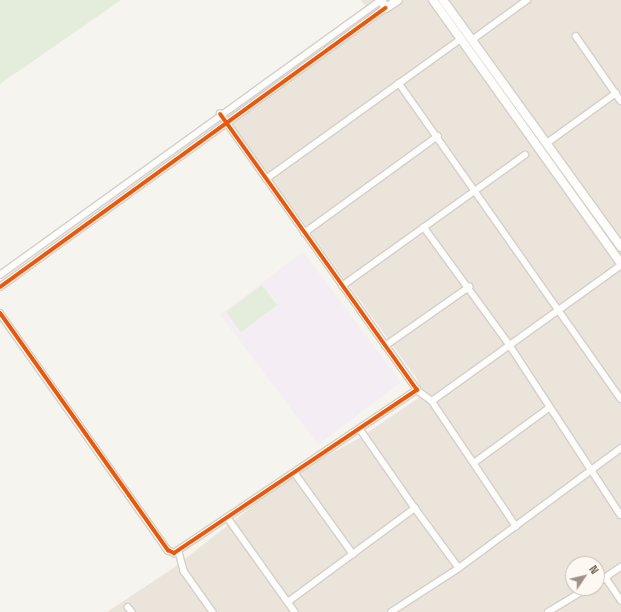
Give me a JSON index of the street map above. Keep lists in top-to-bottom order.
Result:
{
  "north": "top right"
}
